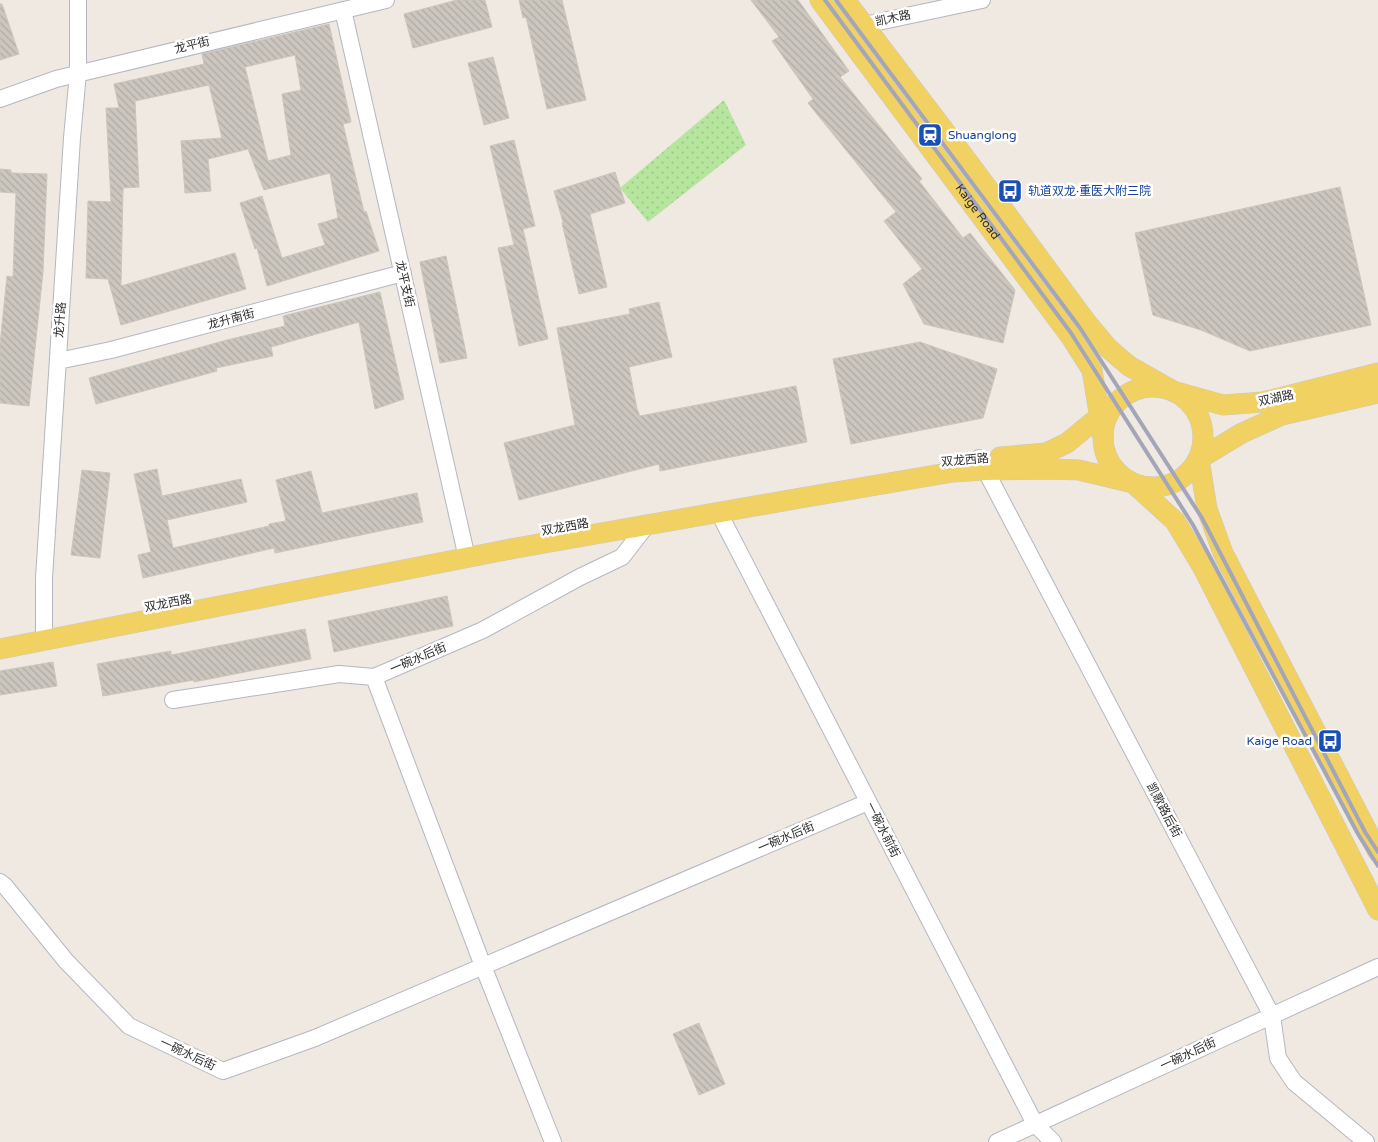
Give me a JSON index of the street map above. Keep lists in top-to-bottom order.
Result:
{
  "streets": {
    "main road": ["Kaige Road", "双湖路", "双龙西路"],
    "street": [
      "凯木路",
      "龙平街",
      "龙平支街",
      "龙升南街",
      "龙升路",
      "一碗水后街",
      "凯歌路后街",
      "一碗水前街"
    ]
  },
  "crossings": [
    ["凯木路", "Kaige Road"],
    ["龙平街", "龙平支街"],
    ["龙平街", "龙升路"],
    ["Kaige Road", "双湖路"],
    ["Kaige Road", "双龙西路"],
    ["龙平支街", "龙升南街"],
    ["龙平支街", "双龙西路"],
    ["龙升南街", "龙升路"],
    ["龙升路", "双龙西路"],
    ["双湖路", "双龙西路"],
    ["双龙西路", "一碗水后街"],
    ["双龙西路", "凯歌路后街"],
    ["双龙西路", "一碗水前街"],
    ["一碗水后街", "凯歌路后街"],
    ["一碗水后街", "一碗水前街"]
  ],
  "places": {
    "station": ["Shuanglong"],
    "bus stop": ["轨道双龙·重医大附三院", "Kaige Road"]
  }
}
